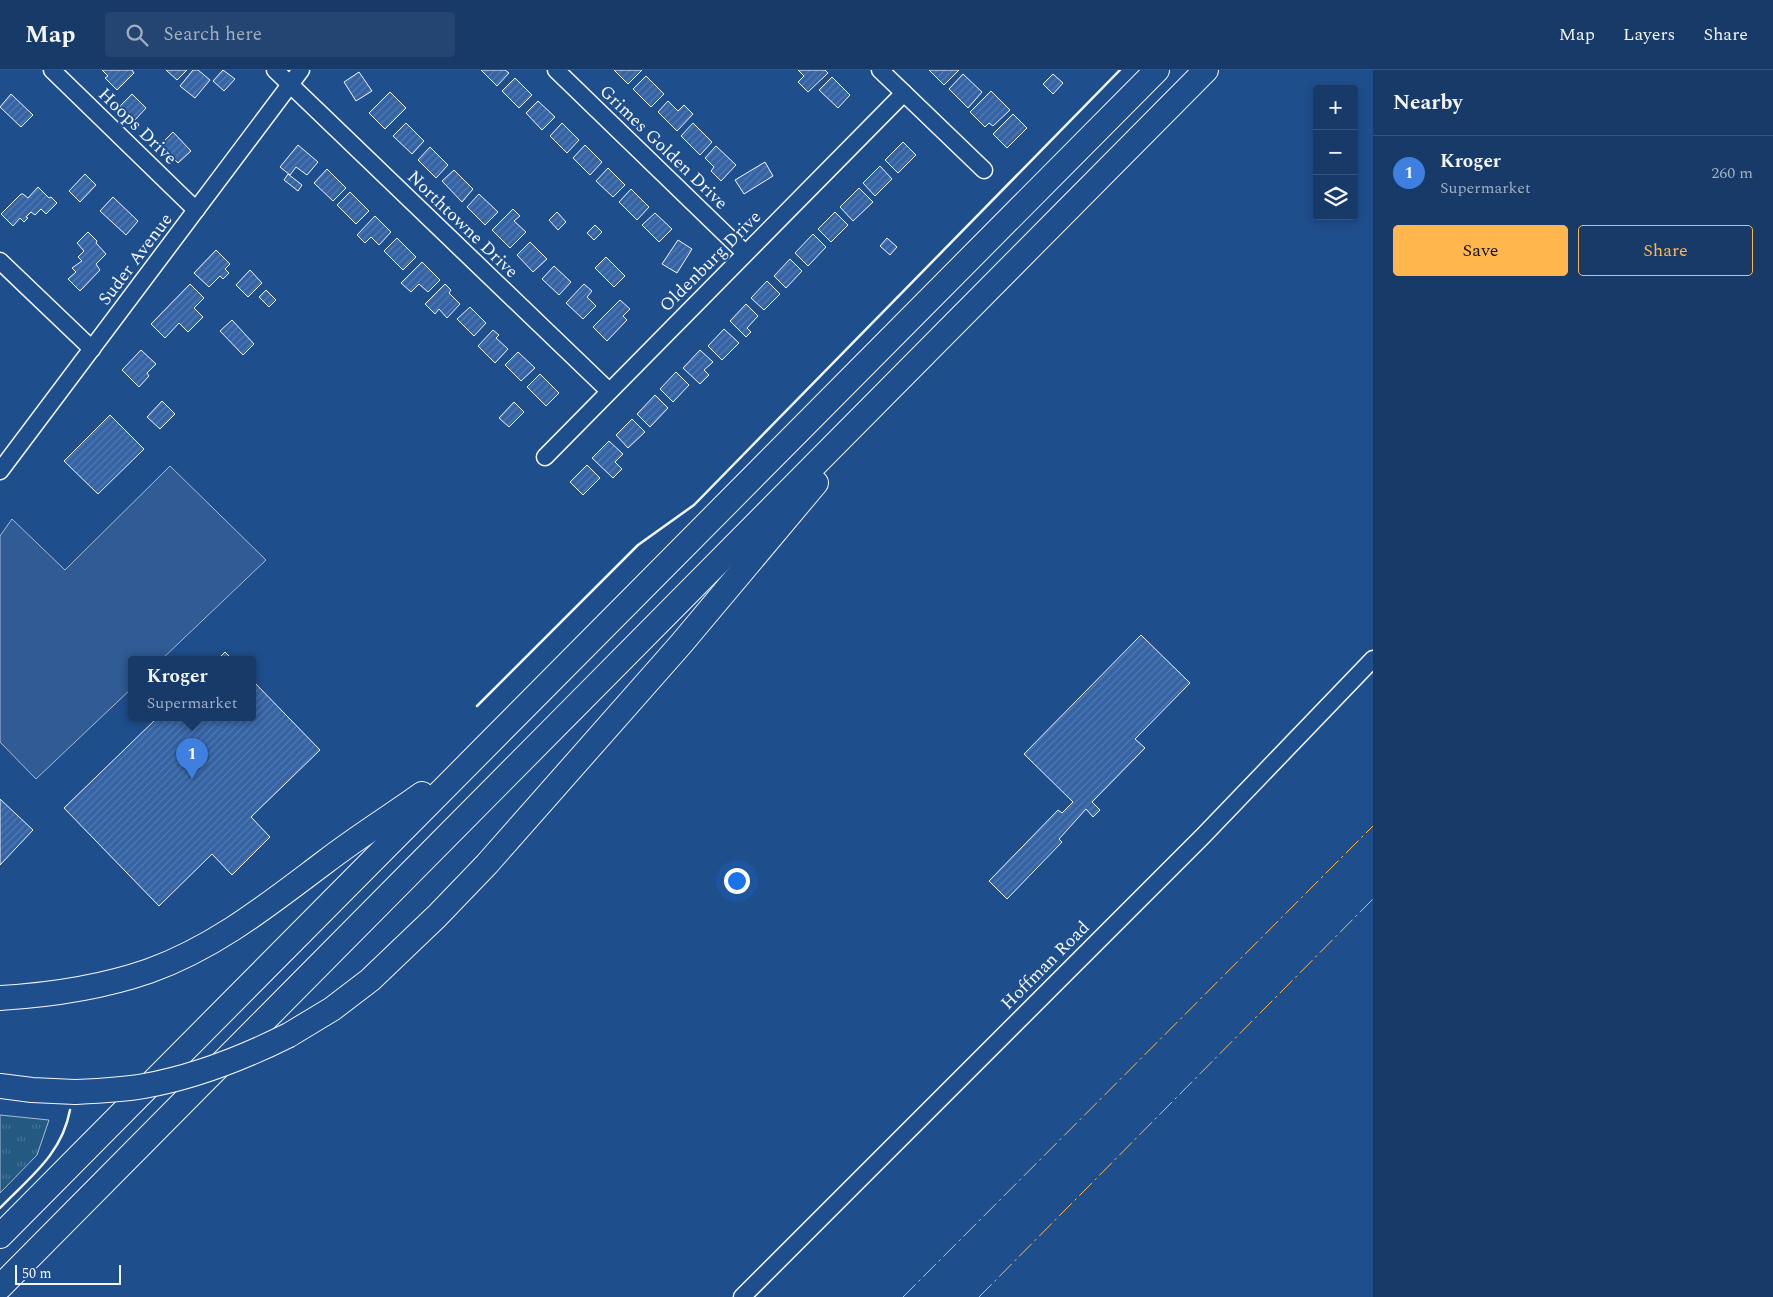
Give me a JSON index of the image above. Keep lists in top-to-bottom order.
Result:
{
  "streets": {
    "street": [
      "Hoops Drive",
      "Grimes Golden Drive",
      "Northtowne Drive",
      "Suder Avenue",
      "Oldenburg Drive",
      "Hoffman Road"
    ]
  },
  "crossings": [
    ["Hoops Drive", "Suder Avenue"],
    ["Grimes Golden Drive", "Oldenburg Drive"],
    ["Northtowne Drive", "Suder Avenue"],
    ["Northtowne Drive", "Oldenburg Drive"]
  ],
  "scale_bar": "50 m",
  "page": {
    "header": "Map",
    "search": "Search here",
    "nav": ["Map", "Layers", "Share"],
    "heading": "Nearby",
    "map_buttons": ["+", "−"],
    "list": [
      {
        "mark": "1",
        "name": "Kroger",
        "note": "Supermarket",
        "value": "260 m"
      }
    ],
    "buttons": ["Save", "Share"],
    "popup": ["Kroger", "Supermarket"],
    "pins": "1",
    "scale": "50 m"
  }
}
